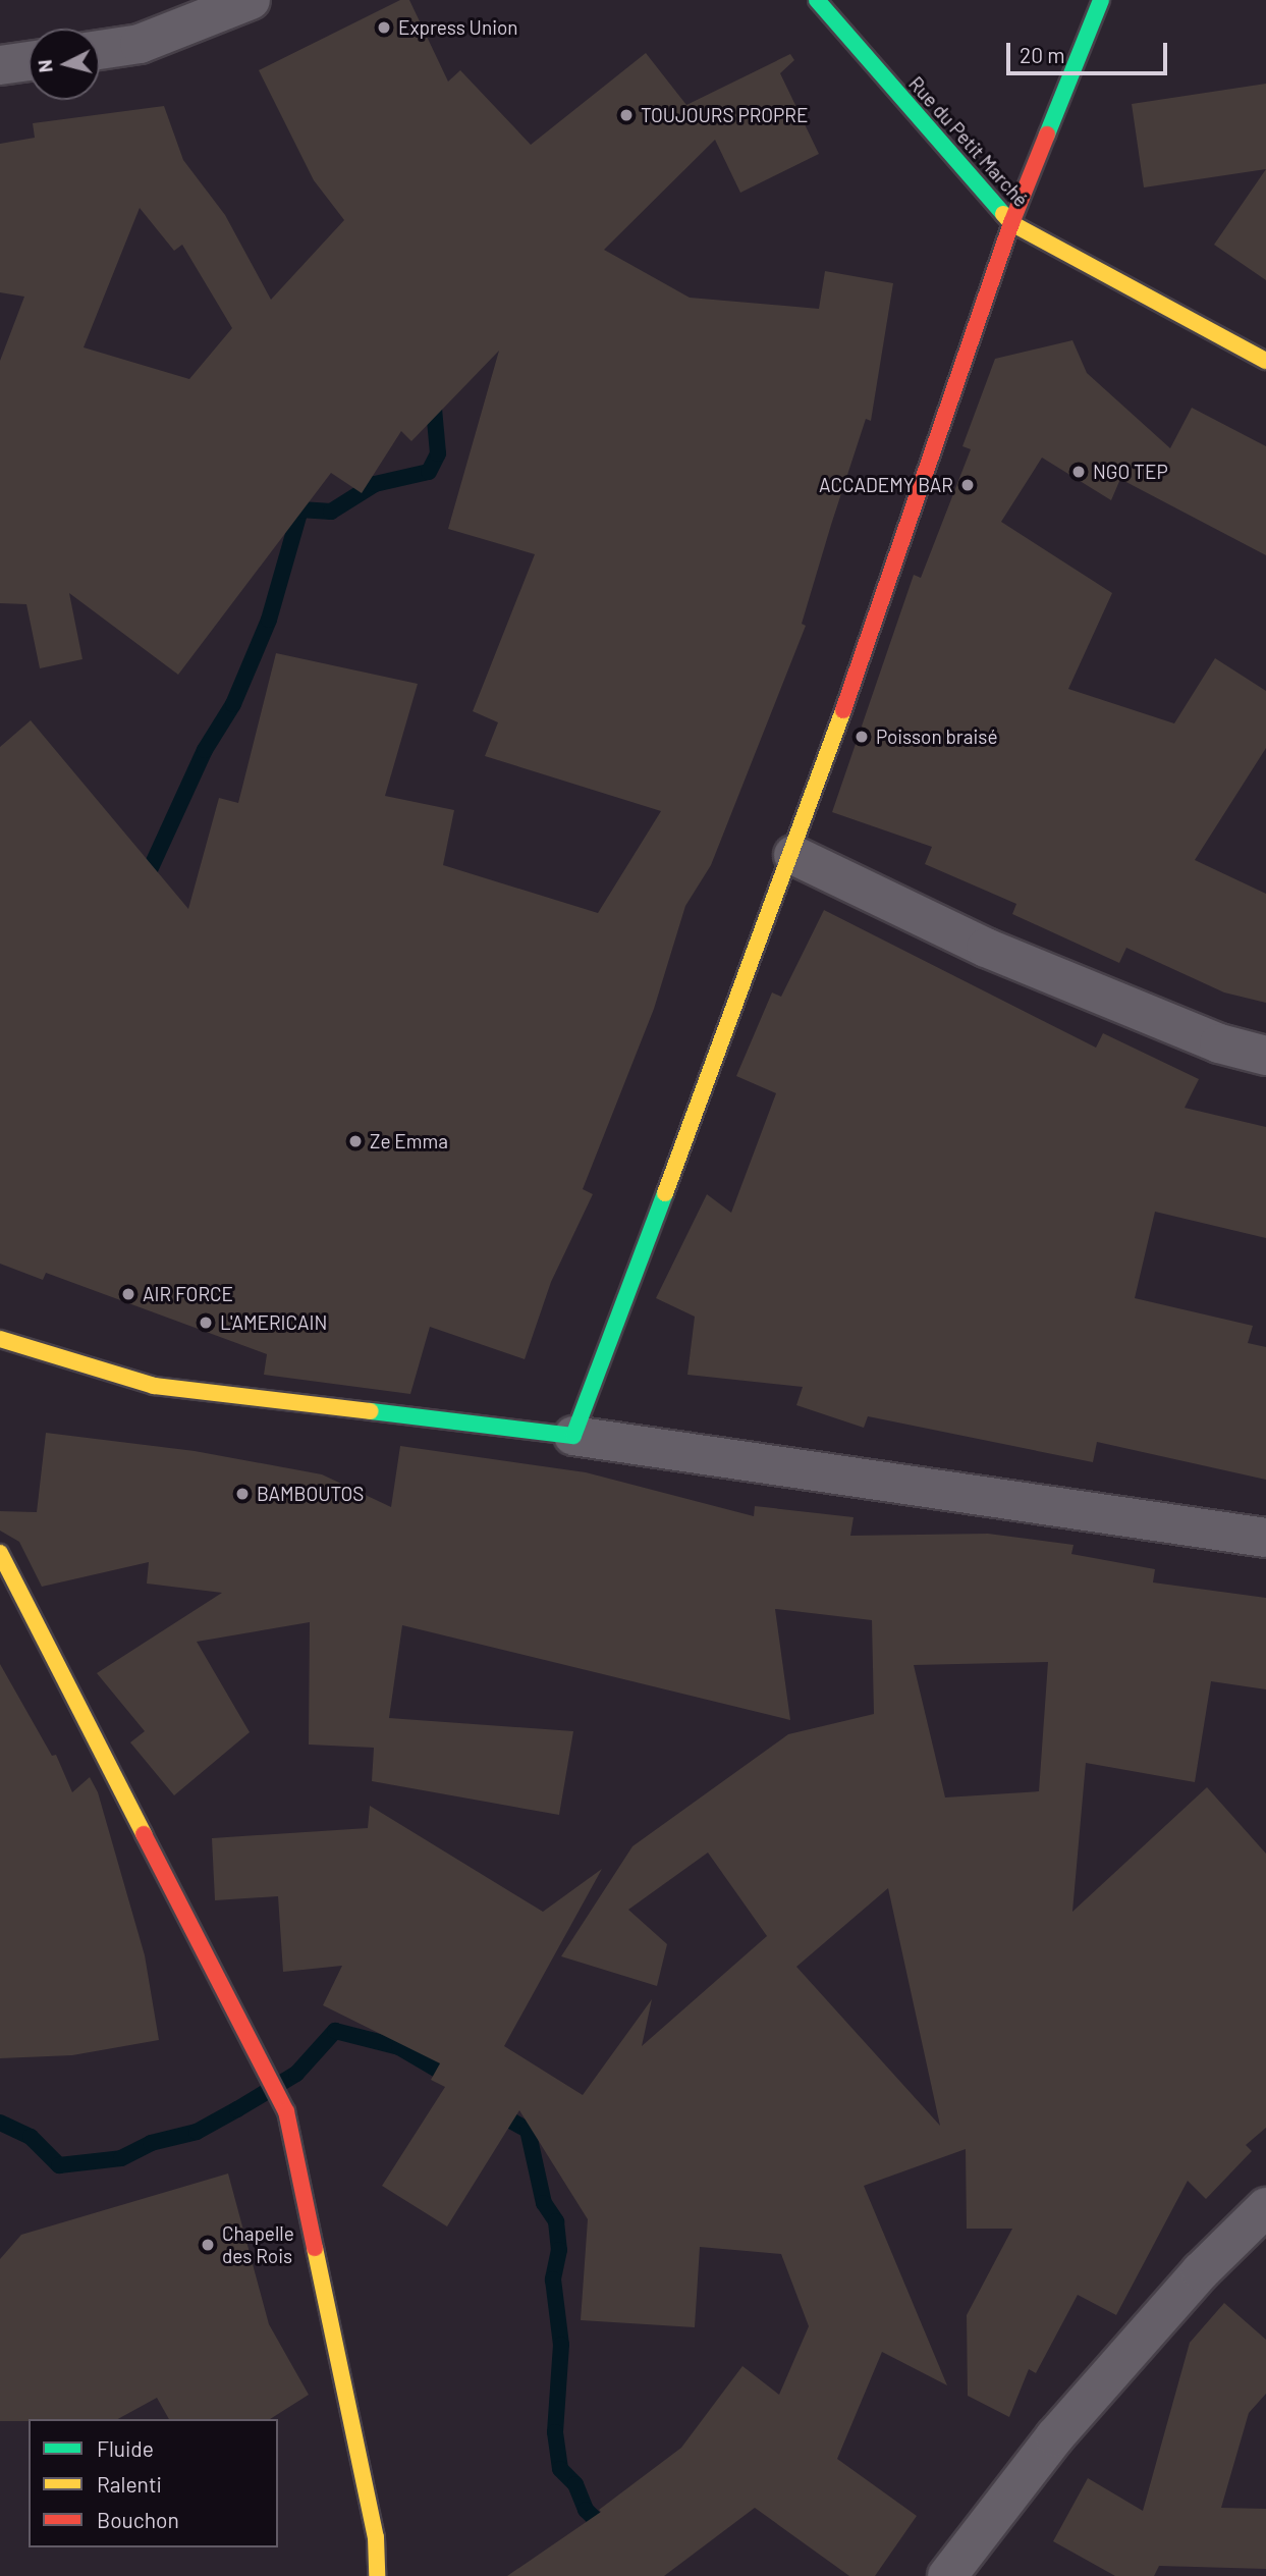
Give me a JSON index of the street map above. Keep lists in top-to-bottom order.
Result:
{
  "streets": {
    "street": ["Rue du Petit Marché"]
  },
  "places": [
    "Express Union",
    "TOUJOURS PROPRE",
    "NGO TEP",
    "ACCADEMY BAR",
    "Poisson braisé",
    "Ze Emma",
    "AIR FORCE",
    "L'AMERICAIN",
    "BAMBOUTOS",
    "Chapelle des Rois"
  ],
  "legend": ["Fluide", "Ralenti", "Bouchon"],
  "scale_bar": "20 m",
  "north": "left"
}
